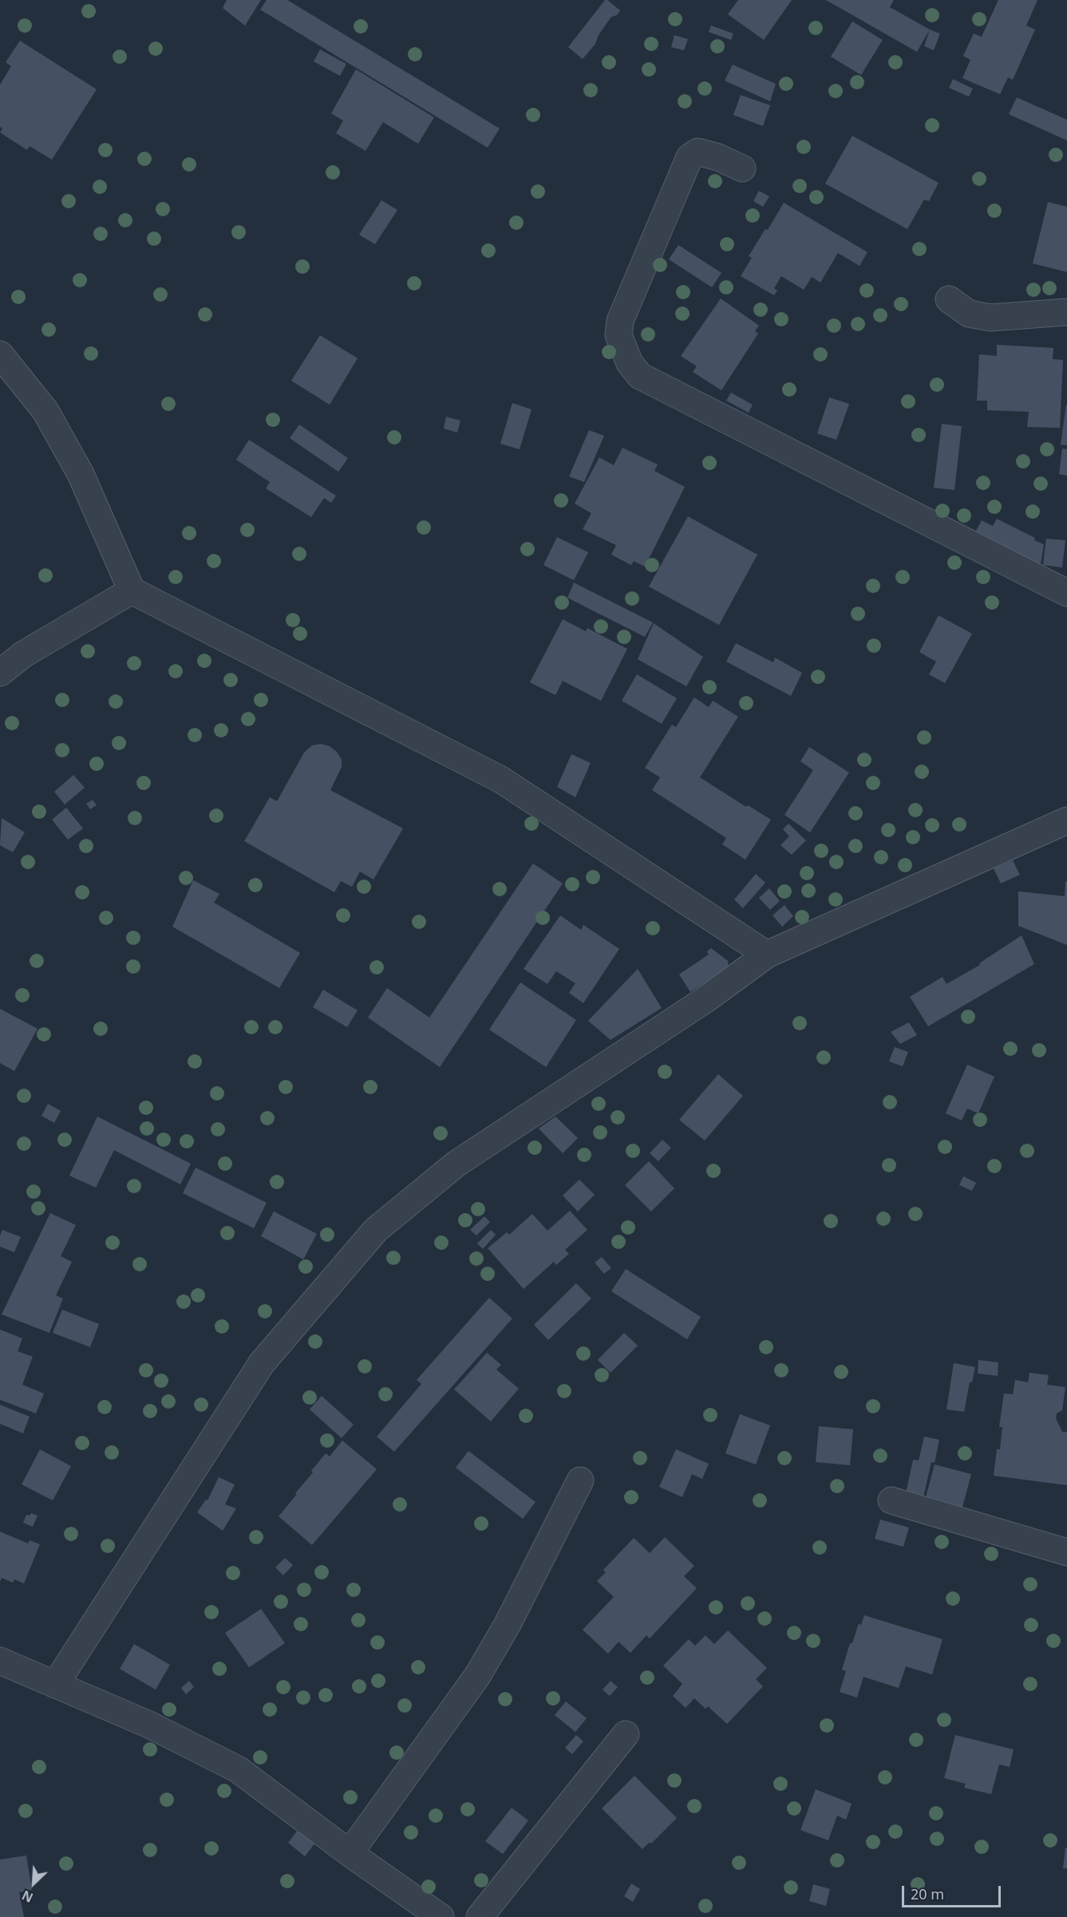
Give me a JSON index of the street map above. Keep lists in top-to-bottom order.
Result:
{
  "scale_bar": "20 m",
  "north": "bottom left"
}
